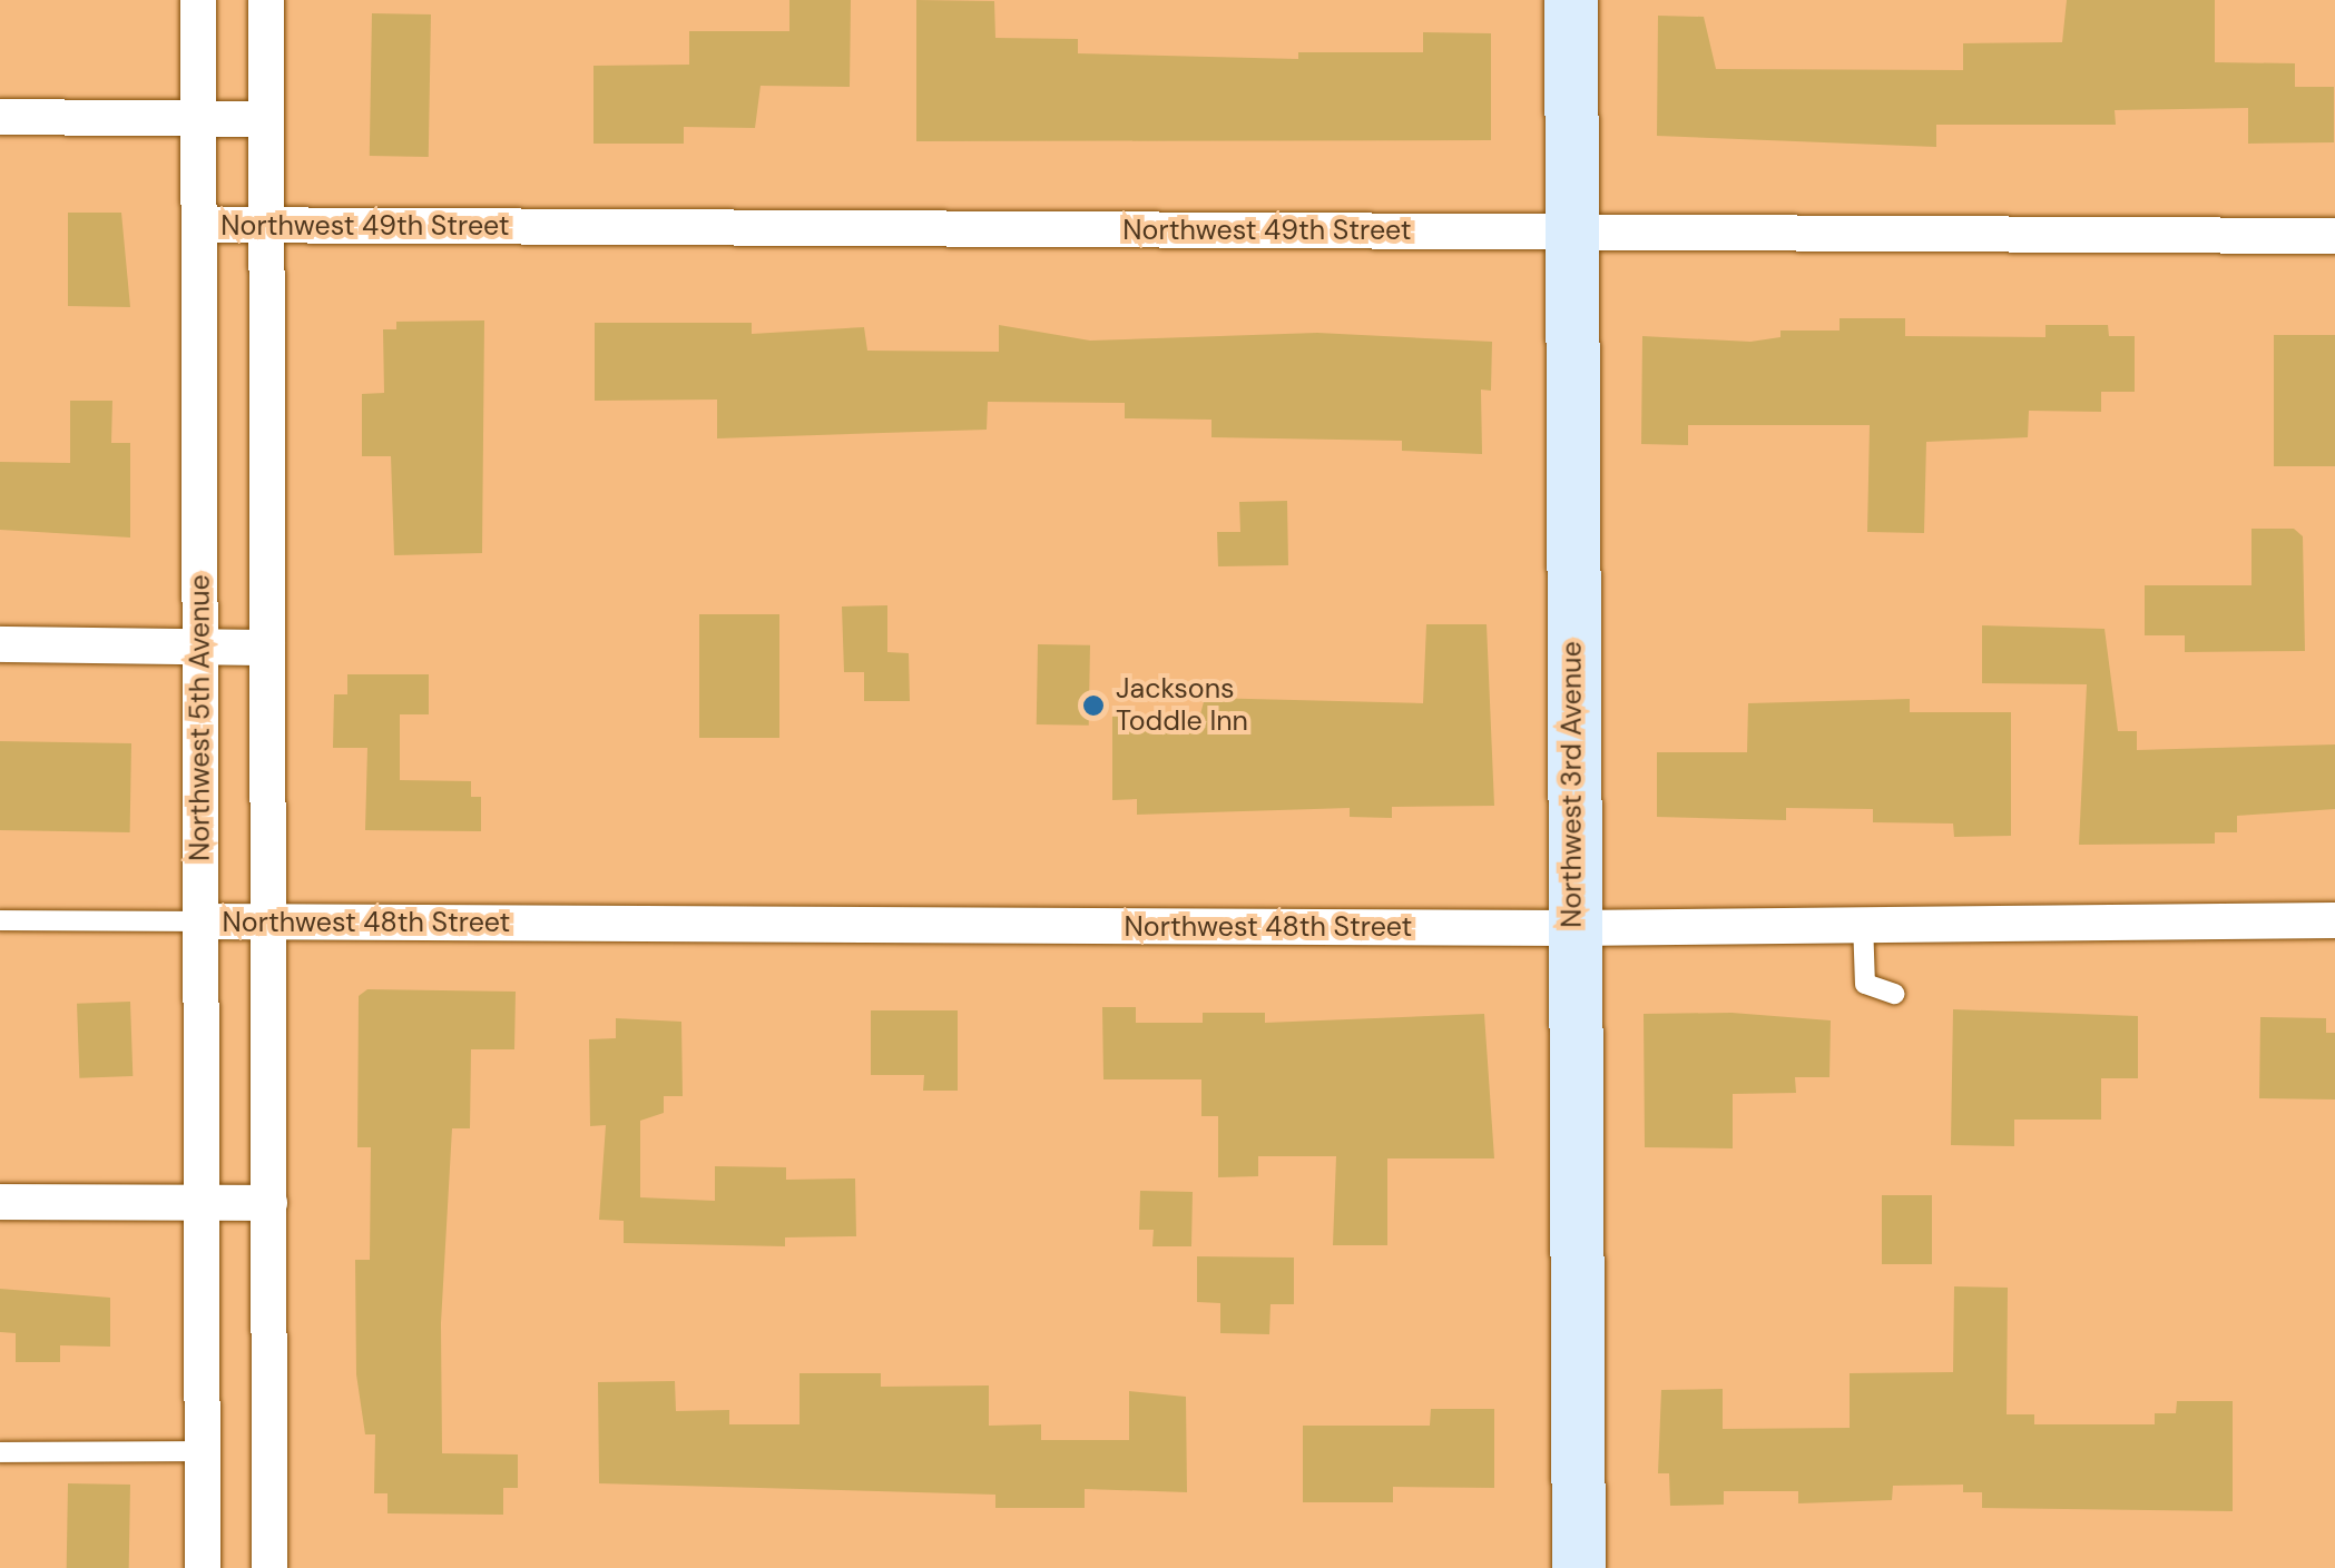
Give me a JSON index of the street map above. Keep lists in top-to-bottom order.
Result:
{
  "streets": {
    "street": [
      "Northwest 49th Street",
      "Northwest 5th Avenue",
      "Northwest 3rd Avenue",
      "Northwest 48th Street"
    ]
  },
  "crossings": [
    ["Northwest 49th Street", "Northwest 5th Avenue"],
    ["Northwest 49th Street", "Northwest 3rd Avenue"],
    ["Northwest 5th Avenue", "Northwest 48th Street"],
    ["Northwest 3rd Avenue", "Northwest 48th Street"]
  ],
  "places": ["Jacksons Toddle Inn"]
}
